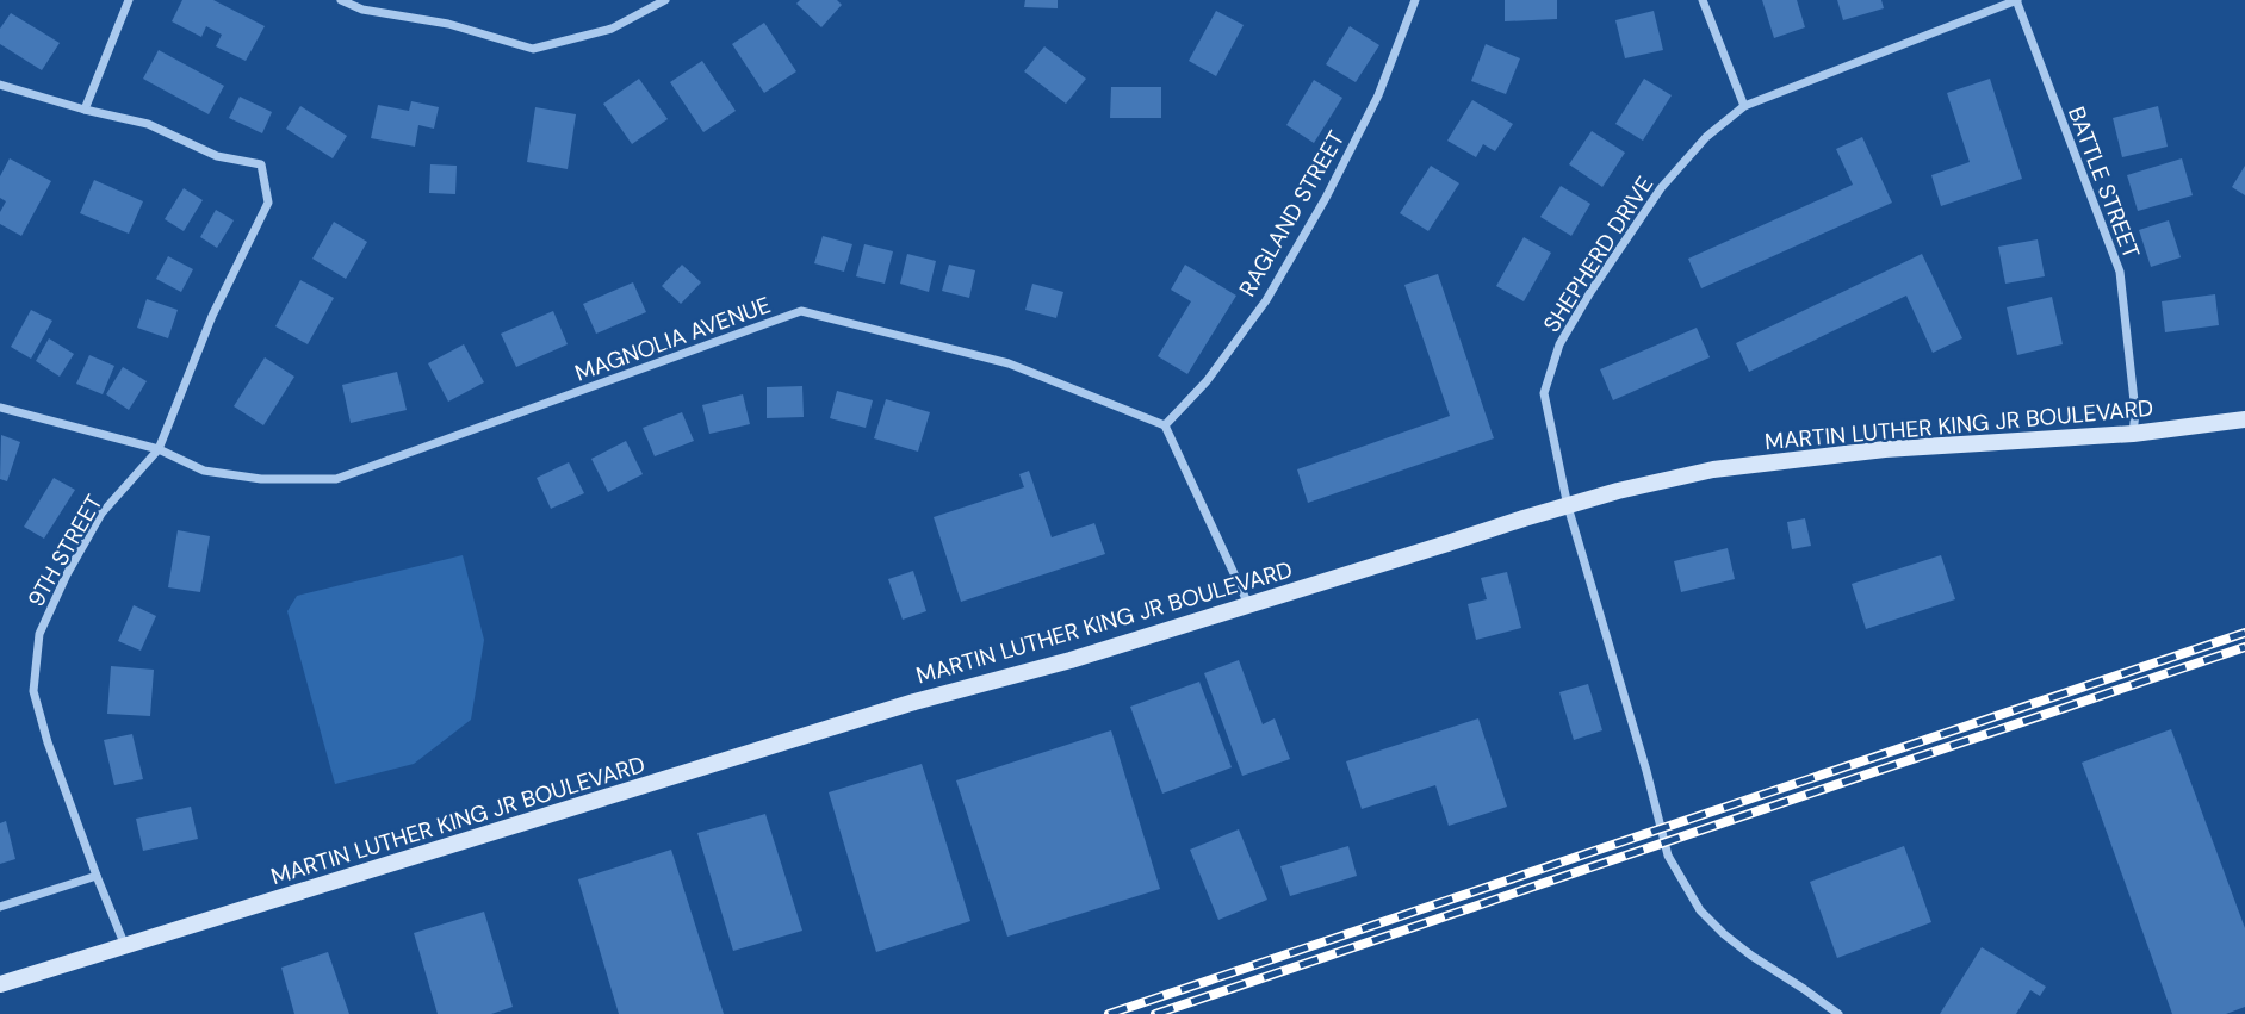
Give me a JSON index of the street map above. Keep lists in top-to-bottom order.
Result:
{
  "streets": {
    "main road": ["MARTIN LUTHER KING JR BOULEVARD"],
    "street": [
      "BATTLE STREET",
      "RAGLAND STREET",
      "SHEPHERD DRIVE",
      "MAGNOLIA AVENUE",
      "9TH STREET"
    ]
  },
  "crossings": [
    ["BATTLE STREET", "SHEPHERD DRIVE"],
    ["BATTLE STREET", "MARTIN LUTHER KING JR BOULEVARD"],
    ["RAGLAND STREET", "MAGNOLIA AVENUE"],
    ["SHEPHERD DRIVE", "MARTIN LUTHER KING JR BOULEVARD"],
    ["MAGNOLIA AVENUE", "9TH STREET"],
    ["MARTIN LUTHER KING JR BOULEVARD", "9TH STREET"]
  ]
}
